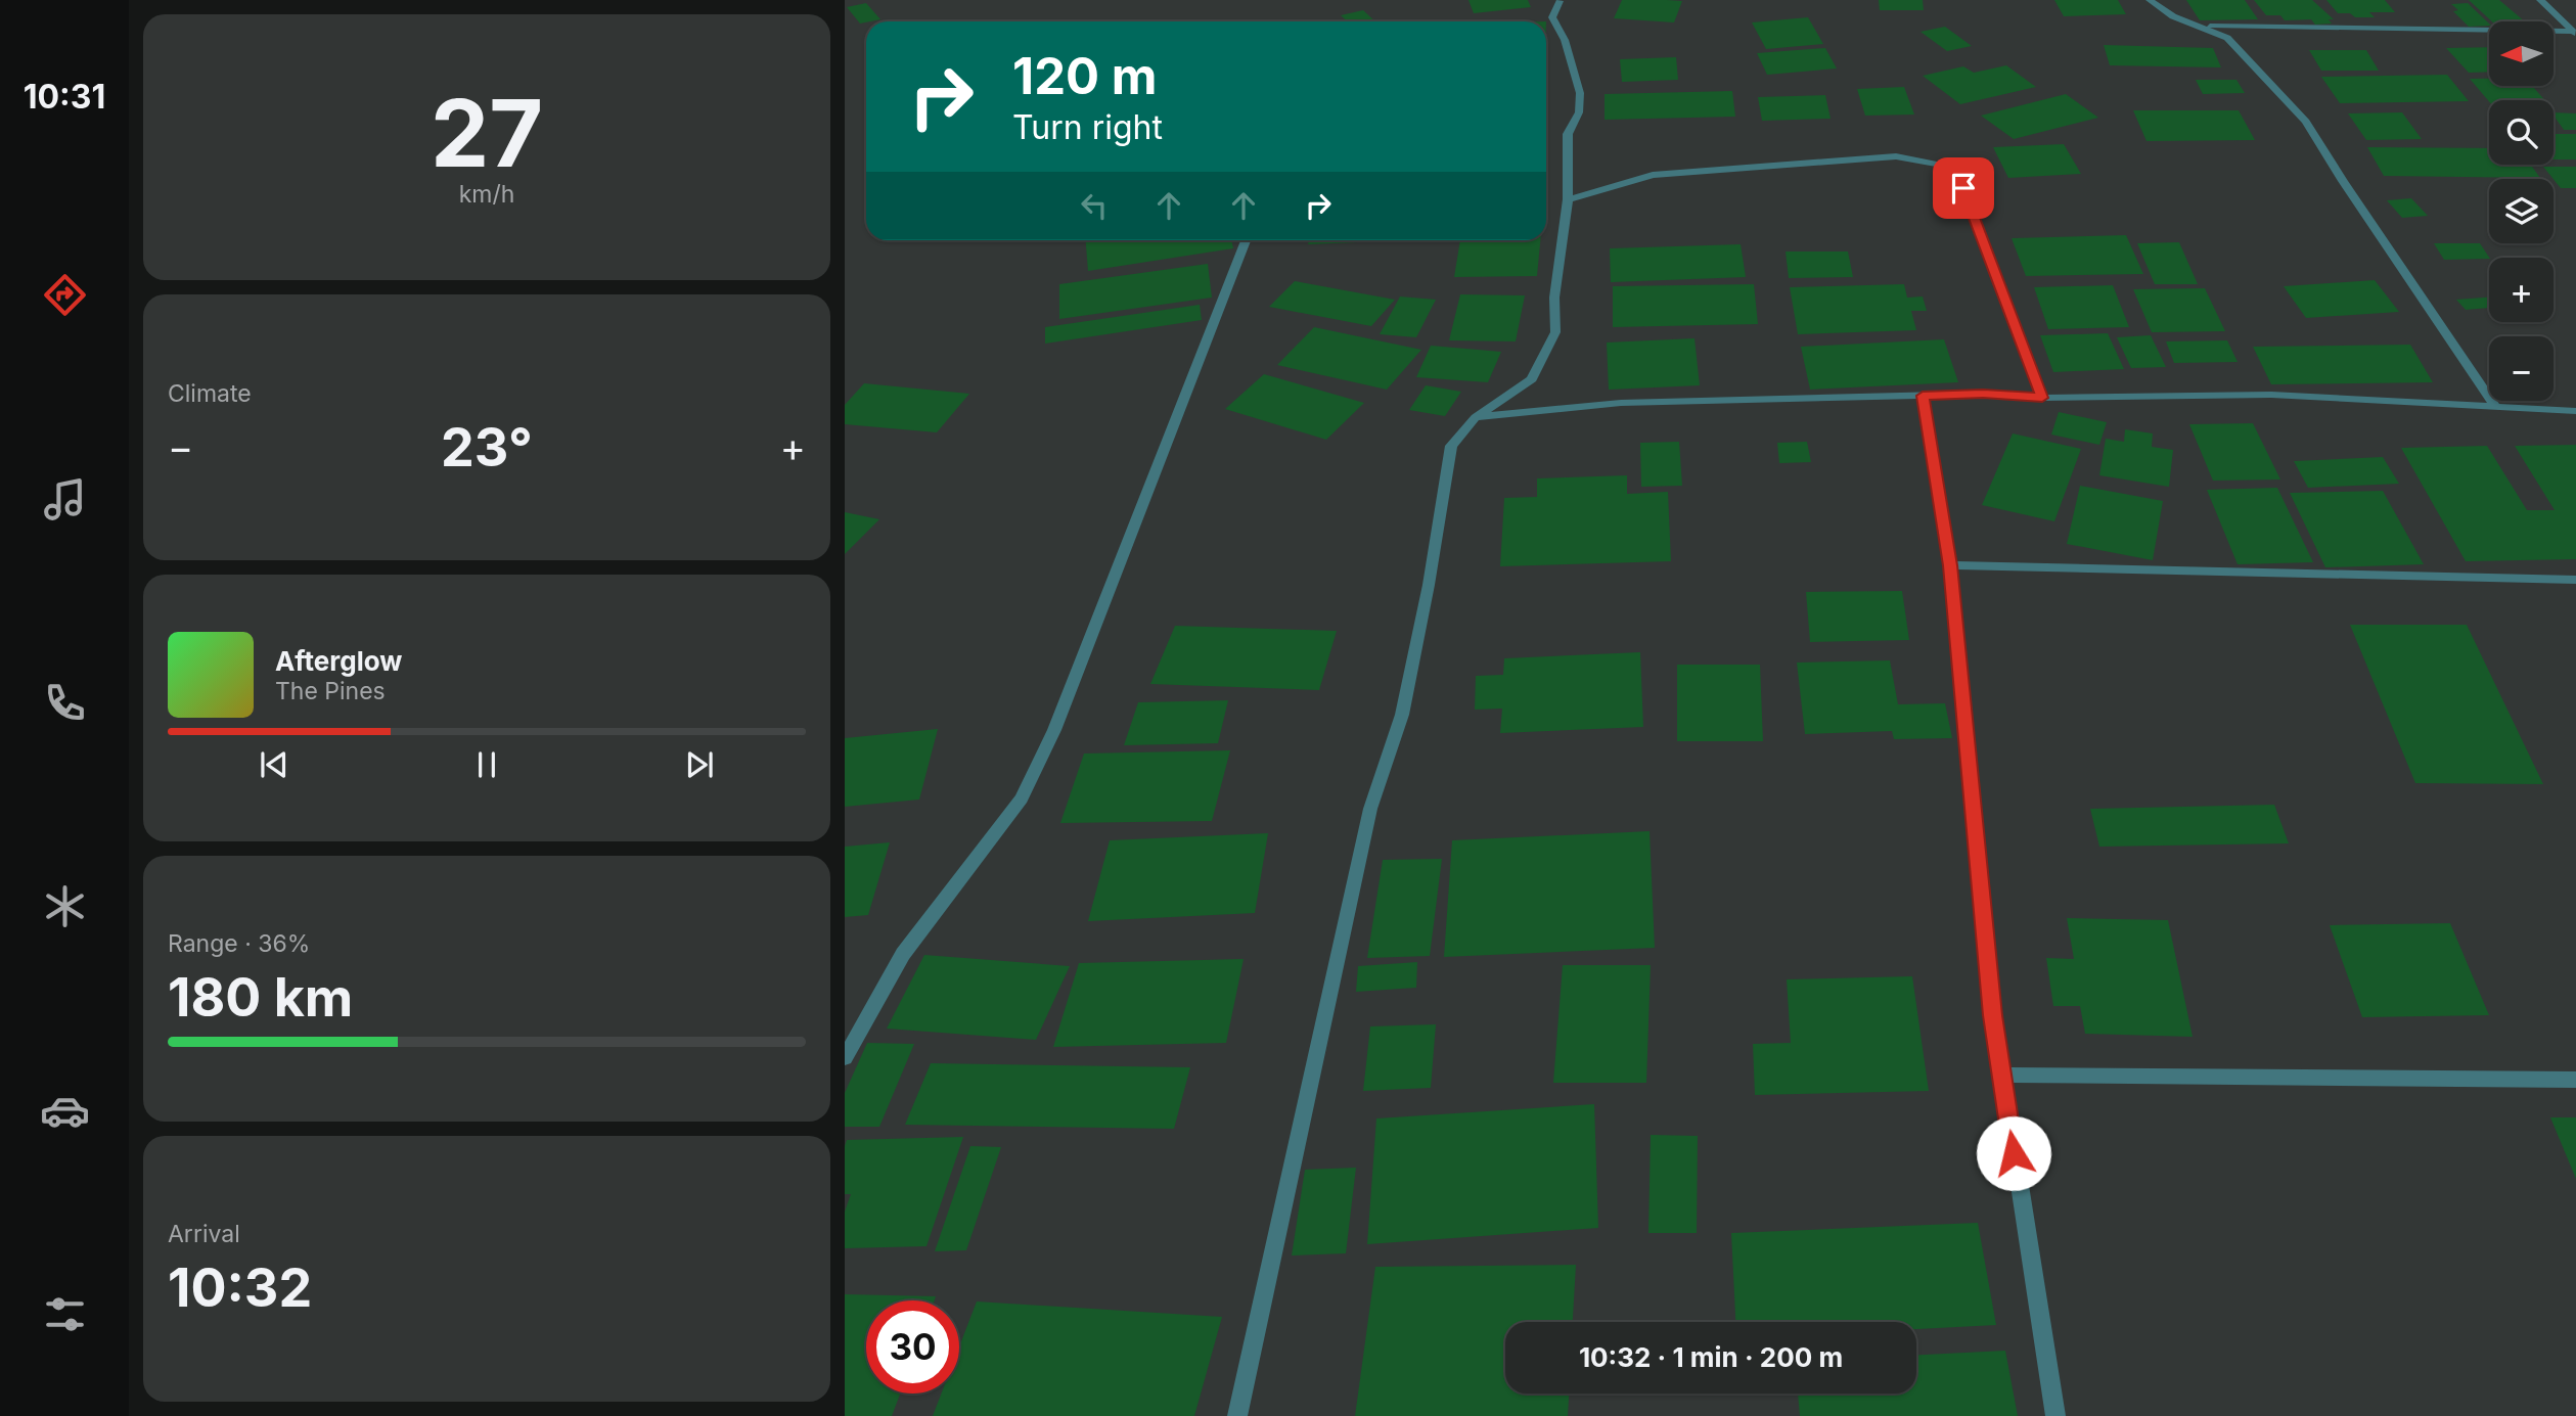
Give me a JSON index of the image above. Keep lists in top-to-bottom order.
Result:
{
  "north": "left",
  "page": {
    "tabs": "10:31",
    "tile": [
      ["27", "km/h"],
      "Climate",
      ["Range · 36%", "180 km"],
      ["Arrival", "10:32"]
    ],
    "map_buttons": ["+", "−"],
    "turn": ["120 m", "Turn right"],
    "heat": ["−", "23°", "+"],
    "song": ["Afterglow", "The Pines"],
    "limit": "30",
    "trip": "10:32 · 1 min · 200 m"
  }
}
